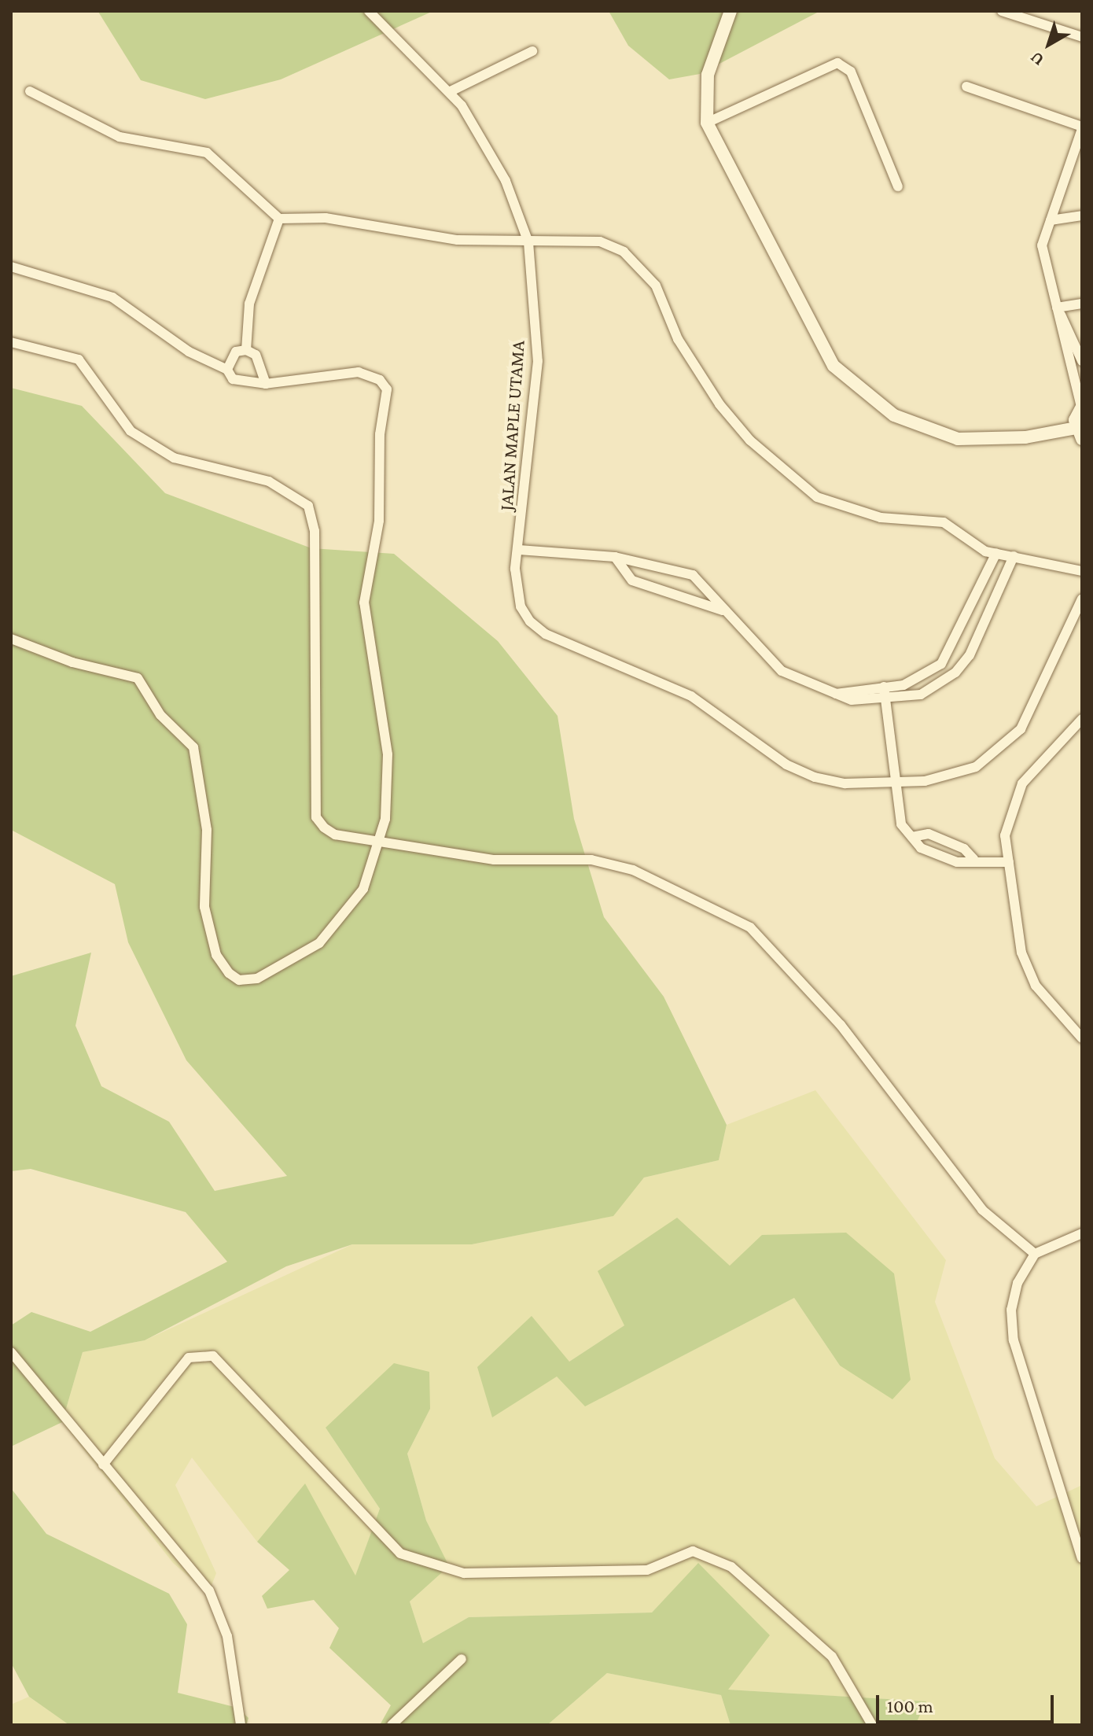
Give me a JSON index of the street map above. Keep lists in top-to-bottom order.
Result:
{
  "streets": {
    "street": ["JALAN MAPLE UTAMA"]
  },
  "scale_bar": "100 m",
  "north": "bottom left"
}
